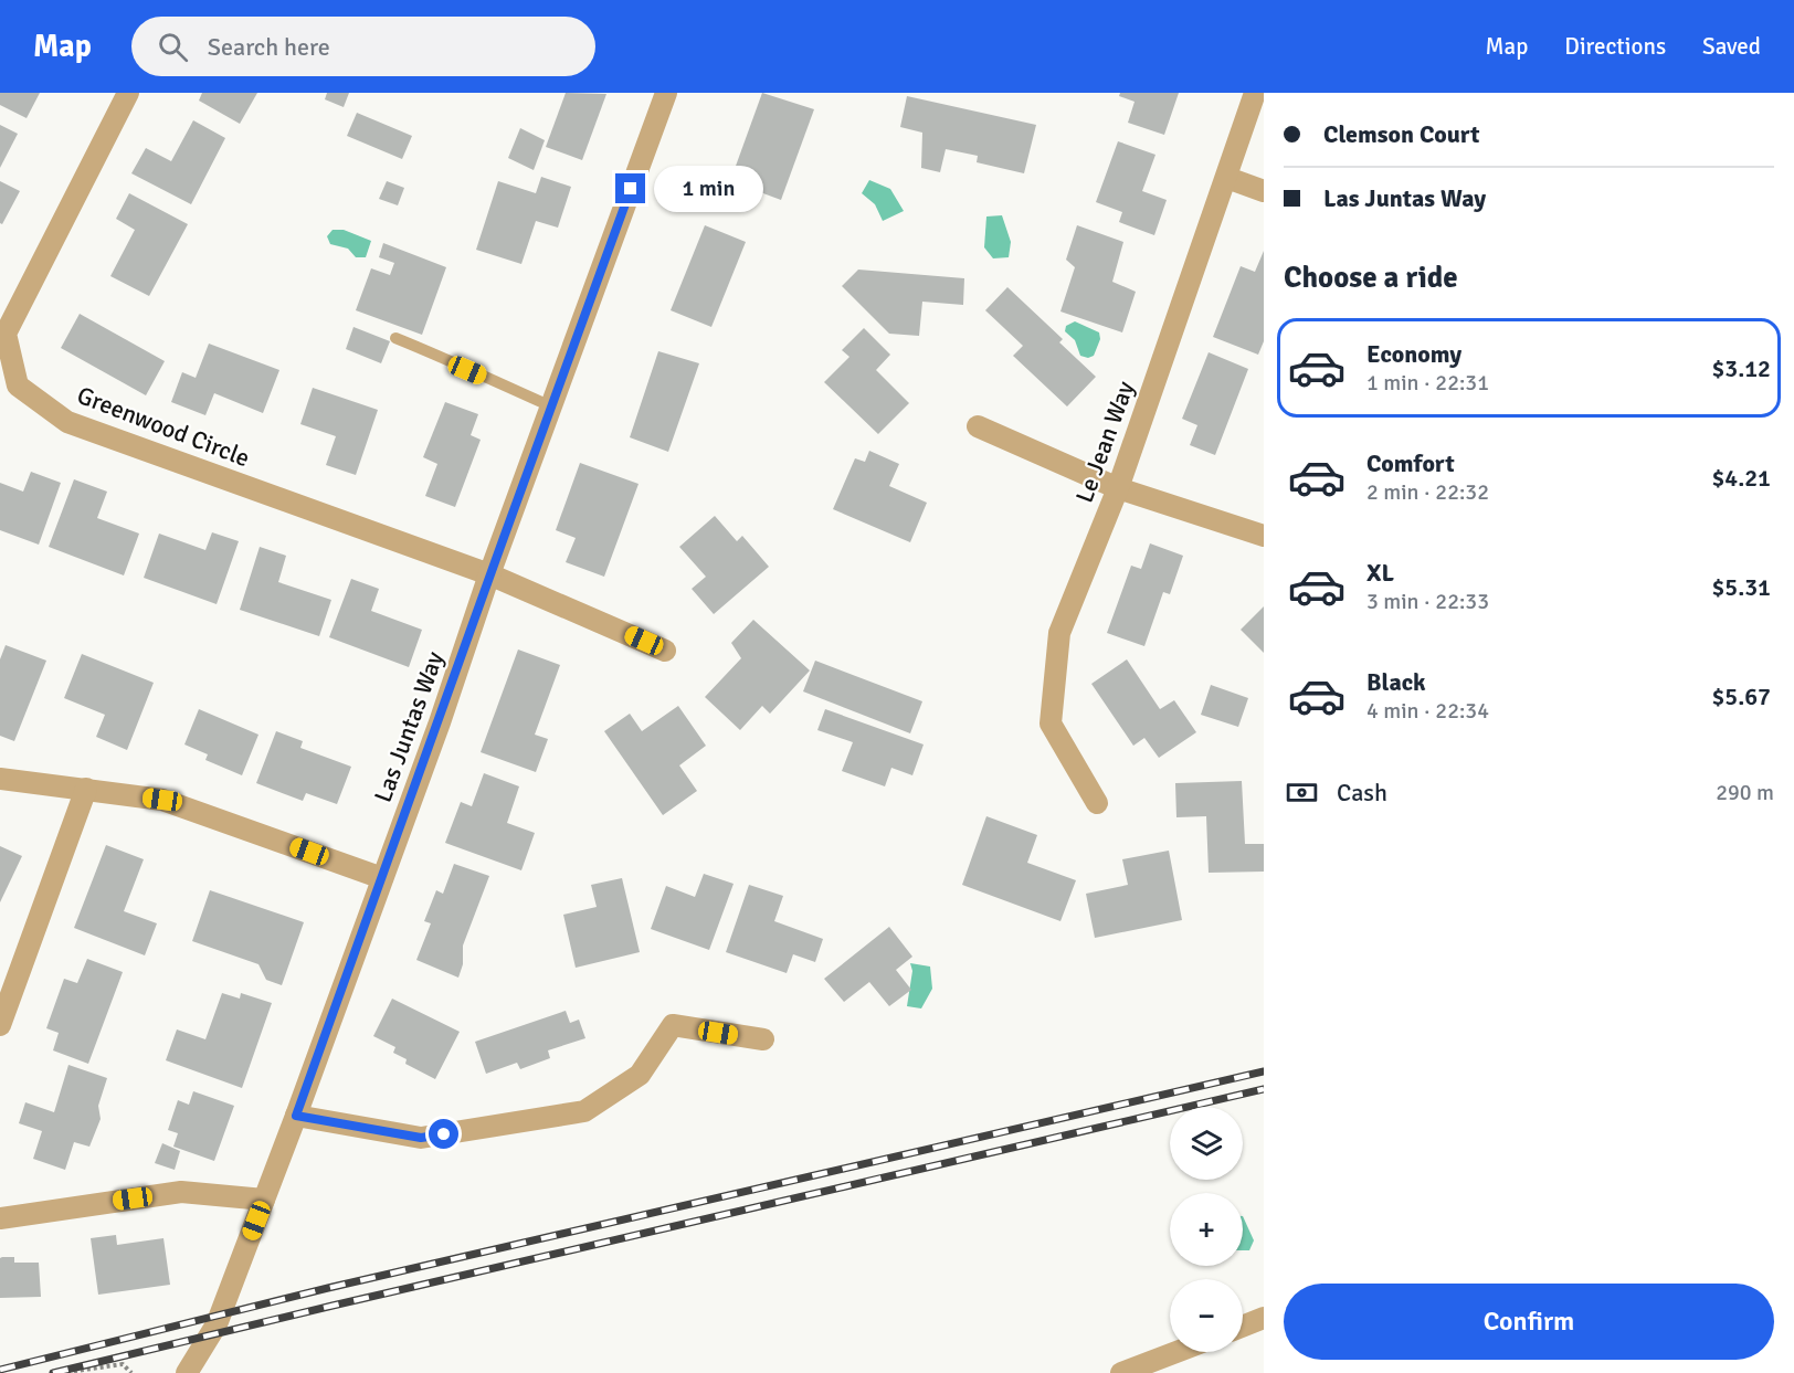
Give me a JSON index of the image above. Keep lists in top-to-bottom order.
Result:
{
  "streets": {
    "street": ["Greenwood Circle", "Le Jean Way", "Las Juntas Way"]
  },
  "crossings": [
    ["Greenwood Circle", "Las Juntas Way"]
  ],
  "page": {
    "header": "Map",
    "search": "Search here",
    "nav": ["Map", "Directions", "Saved"],
    "banner": ["Clemson Court", "Las Juntas Way"],
    "bubble": "1 min",
    "heading": "Choose a ride",
    "list": [
      {
        "name": "Economy",
        "note": "1 min · 22:31",
        "value": "$3.12"
      },
      {
        "name": "Comfort",
        "note": "2 min · 22:32",
        "value": "$4.21"
      },
      {
        "name": "XL",
        "note": "3 min · 22:33",
        "value": "$5.31"
      },
      {
        "name": "Black",
        "note": "4 min · 22:34",
        "value": "$5.67"
      }
    ],
    "pay": ["Cash", "290 m"],
    "map_buttons": ["+", "−"],
    "buttons": "Confirm"
  }
}
